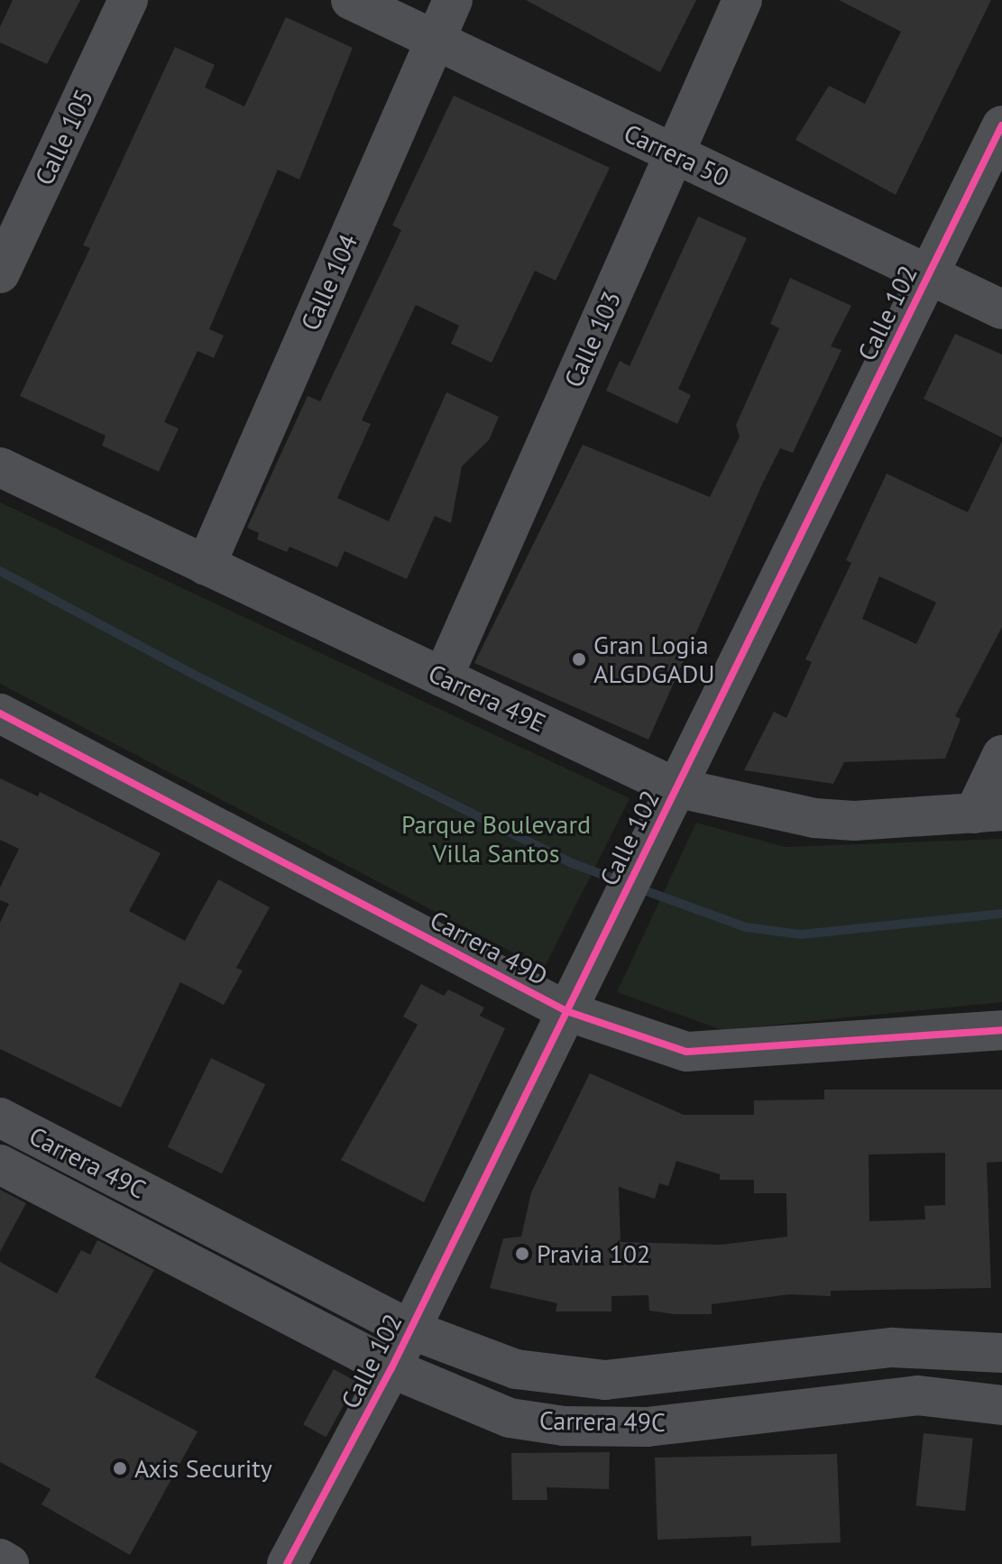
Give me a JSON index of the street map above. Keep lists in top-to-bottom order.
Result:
{
  "streets": {
    "street": [
      "Calle 105",
      "Carrera 50",
      "Calle 104",
      "Calle 102",
      "Calle 103",
      "Carrera 49E",
      "Carrera 49D",
      "Carrera 49C"
    ]
  },
  "crossings": [
    ["Carrera 50", "Calle 104"],
    ["Carrera 50", "Calle 102"],
    ["Carrera 50", "Calle 103"],
    ["Calle 104", "Carrera 49E"],
    ["Calle 102", "Carrera 49E"],
    ["Calle 102", "Carrera 49D"],
    ["Calle 102", "Carrera 49C"],
    ["Calle 103", "Carrera 49E"]
  ],
  "parks": ["Parque Boulevard Villa Santos"],
  "places": ["Gran Logia ALGDGADU", "Pravia 102", "Axis Security"]
}
